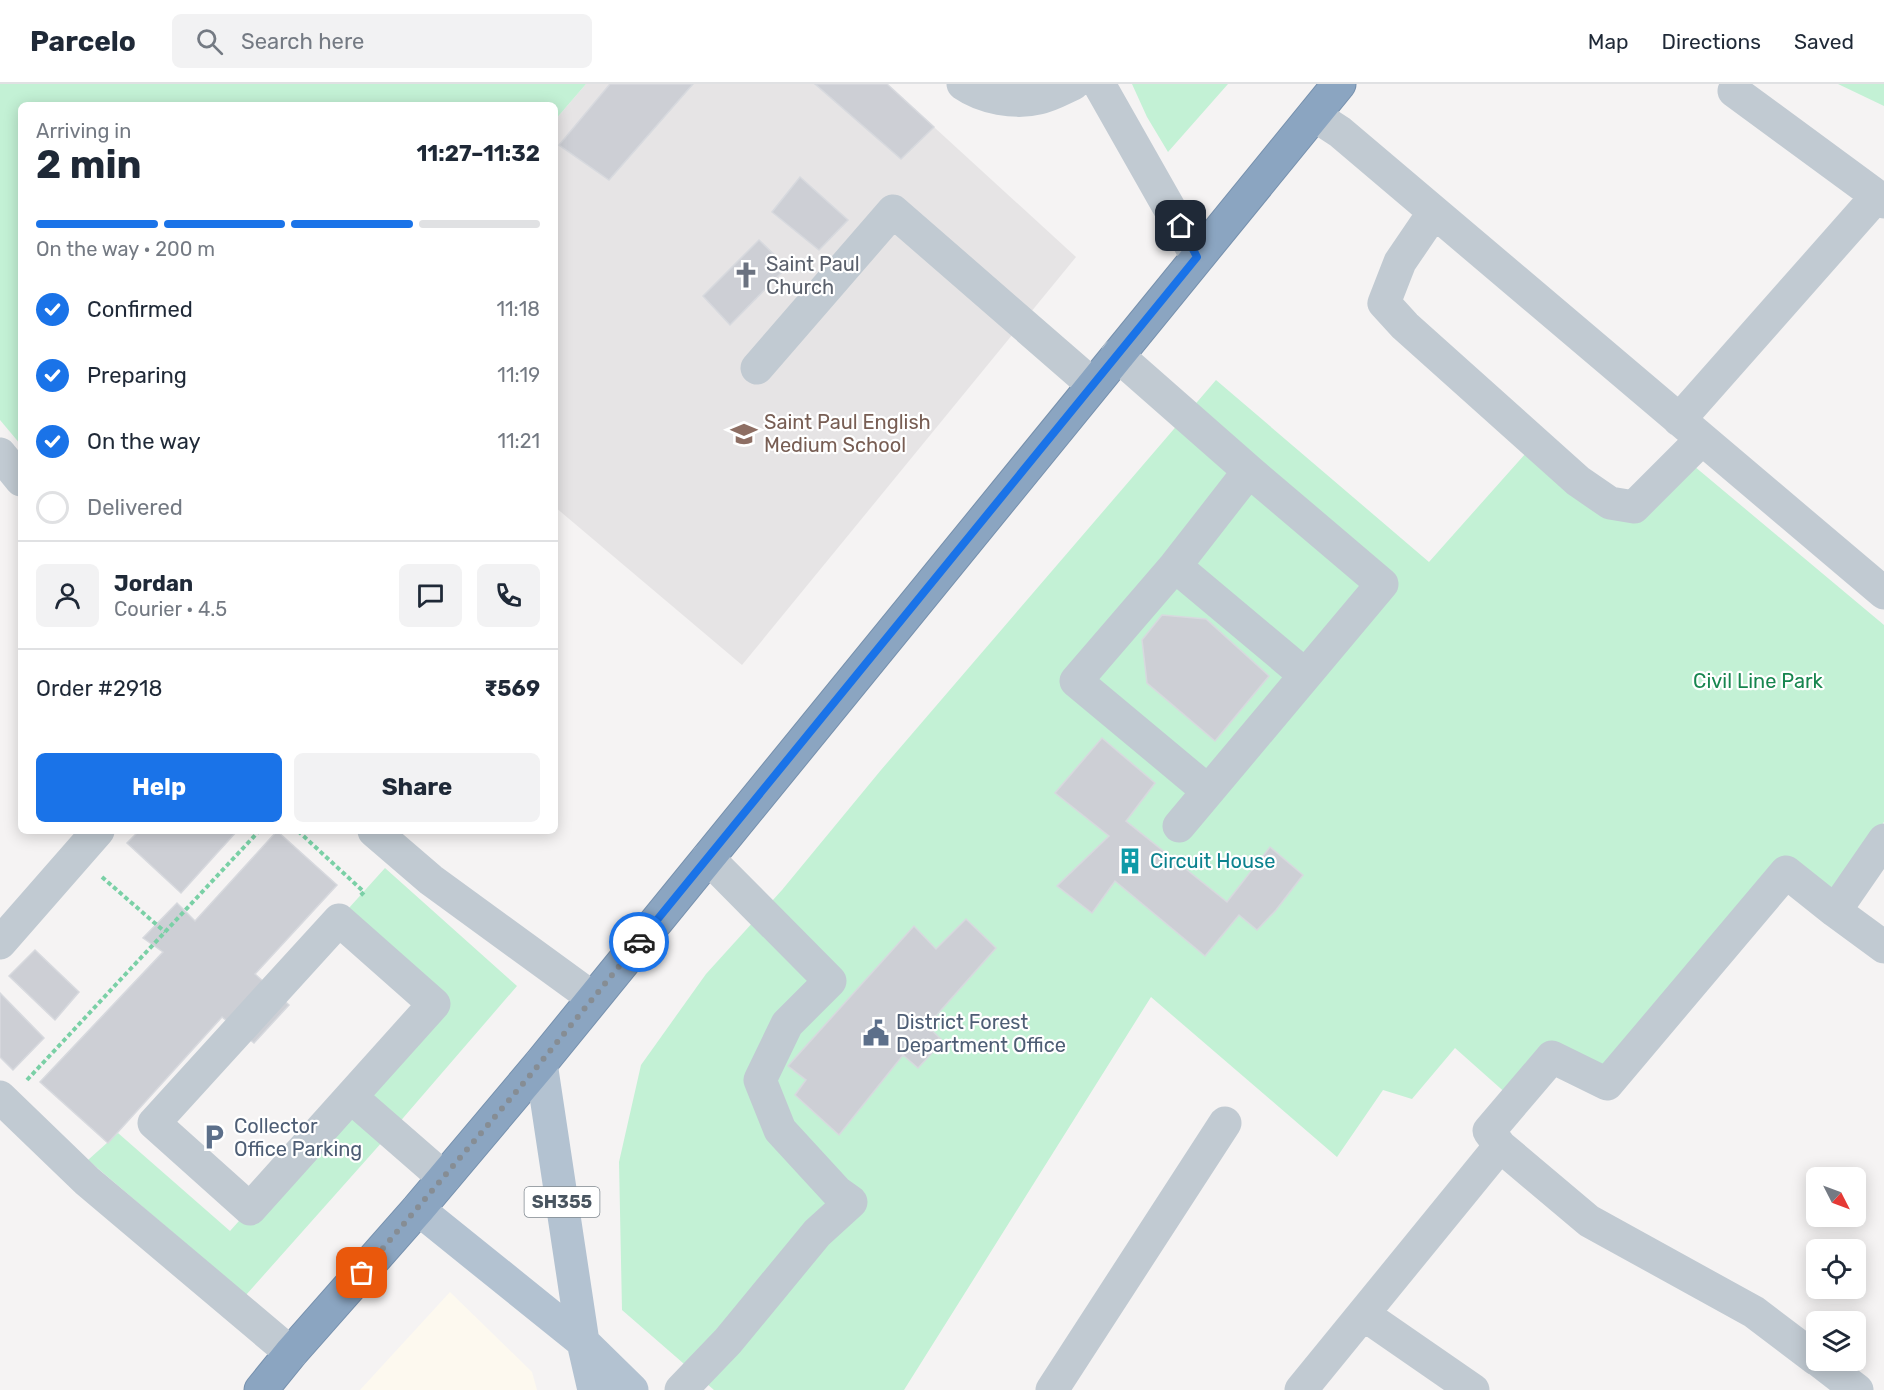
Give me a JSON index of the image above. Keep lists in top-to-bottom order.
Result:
{
  "streets": {
    "main road": ["SH355"]
  },
  "parks": ["Civil Line Park"],
  "places": {
    "church": ["Saint Paul Church"],
    "school or university": ["Saint Paul English Medium School"],
    "building": ["Circuit House"],
    "public building": ["District Forest Department Office"],
    "parking": ["Collector Office Parking"]
  },
  "north": "bottom right",
  "page": {
    "header": "Parcelo",
    "search": "Search here",
    "nav": ["Map", "Directions", "Saved"],
    "heading": ["2 min", "Arriving in", "11:27–11:32"],
    "panel": [
      "Jordan",
      "Courier · 4.5",
      "Order #2918",
      "₹569"
    ],
    "bar": "On the way · 200 m",
    "list": [
      ["Confirmed", "11:18"],
      ["Preparing", "11:19"],
      ["On the way", "11:21"],
      "Delivered"
    ],
    "buttons": ["Help", "Share"]
  }
}
